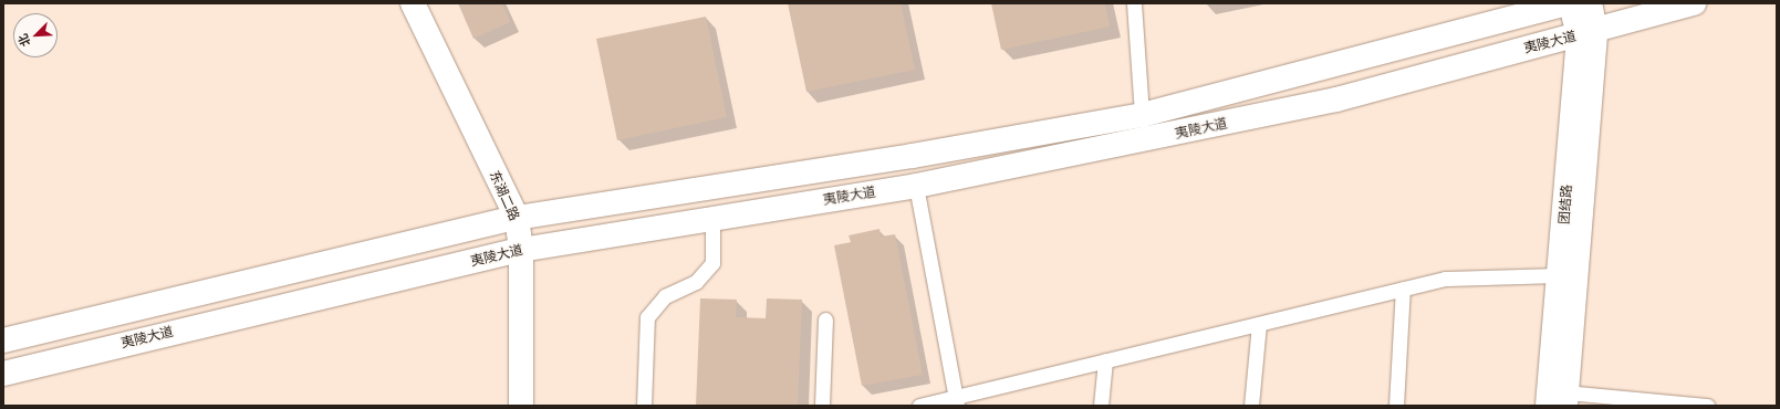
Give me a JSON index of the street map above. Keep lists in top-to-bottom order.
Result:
{
  "streets": {
    "main road": ["夷陵大道", "东湖二路", "团结路"]
  },
  "crossings": [
    ["夷陵大道", "东湖二路"],
    ["夷陵大道", "团结路"]
  ],
  "north": "bottom left"
}
